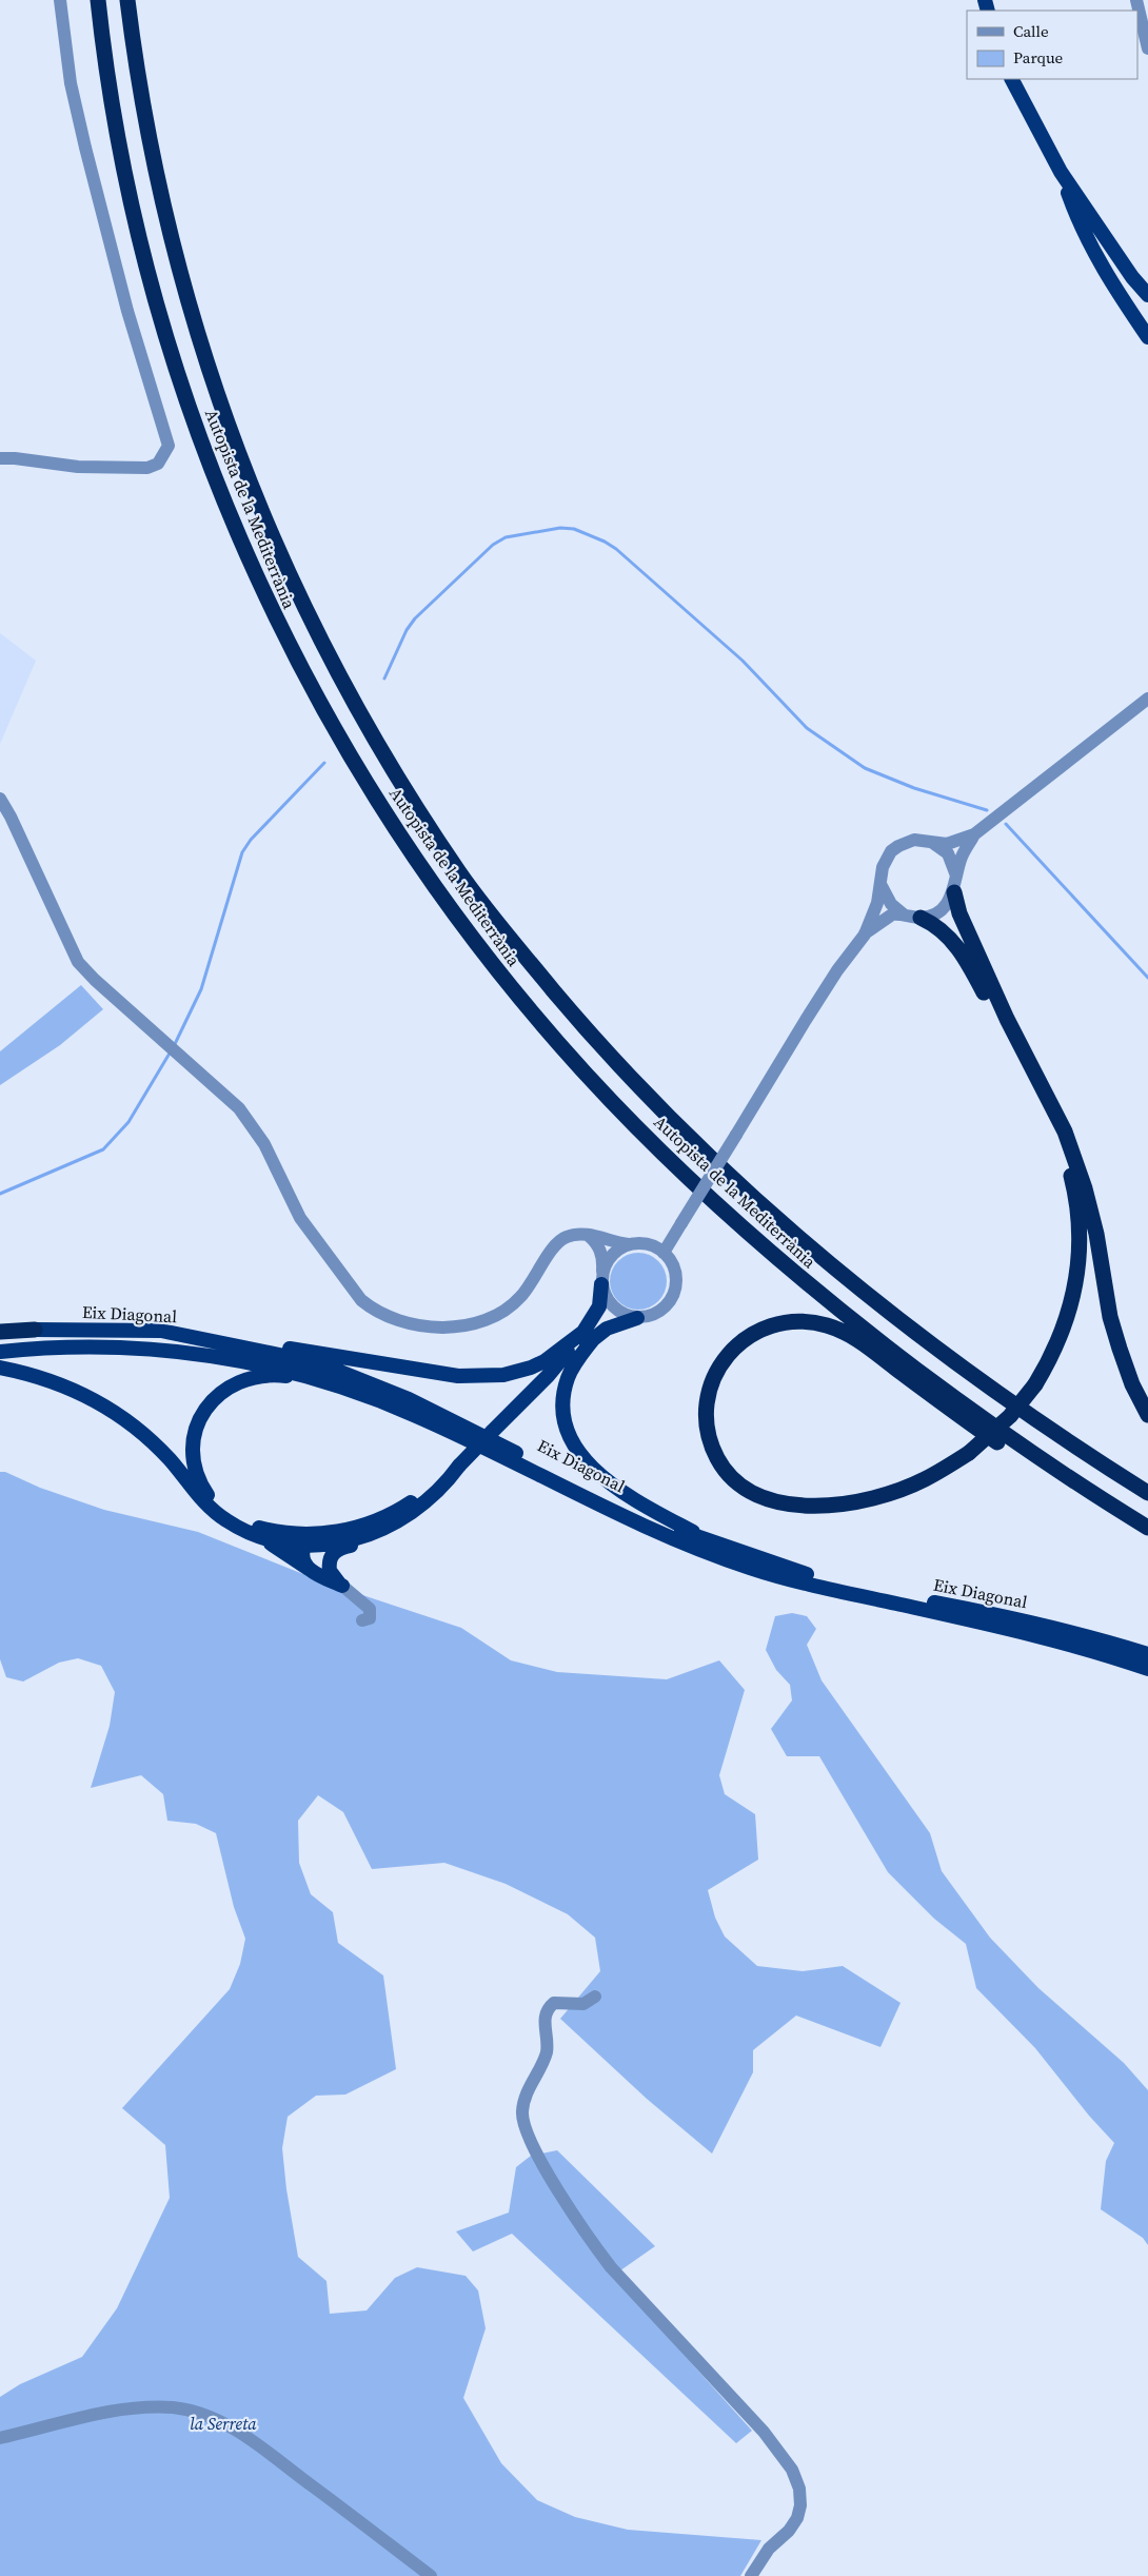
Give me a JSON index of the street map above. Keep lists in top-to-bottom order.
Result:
{
  "streets": {
    "highway": ["Autopista de la Mediterrània", "Eix Diagonal"]
  },
  "parks": ["la Serreta"],
  "legend": ["Calle", "Parque"]
}
